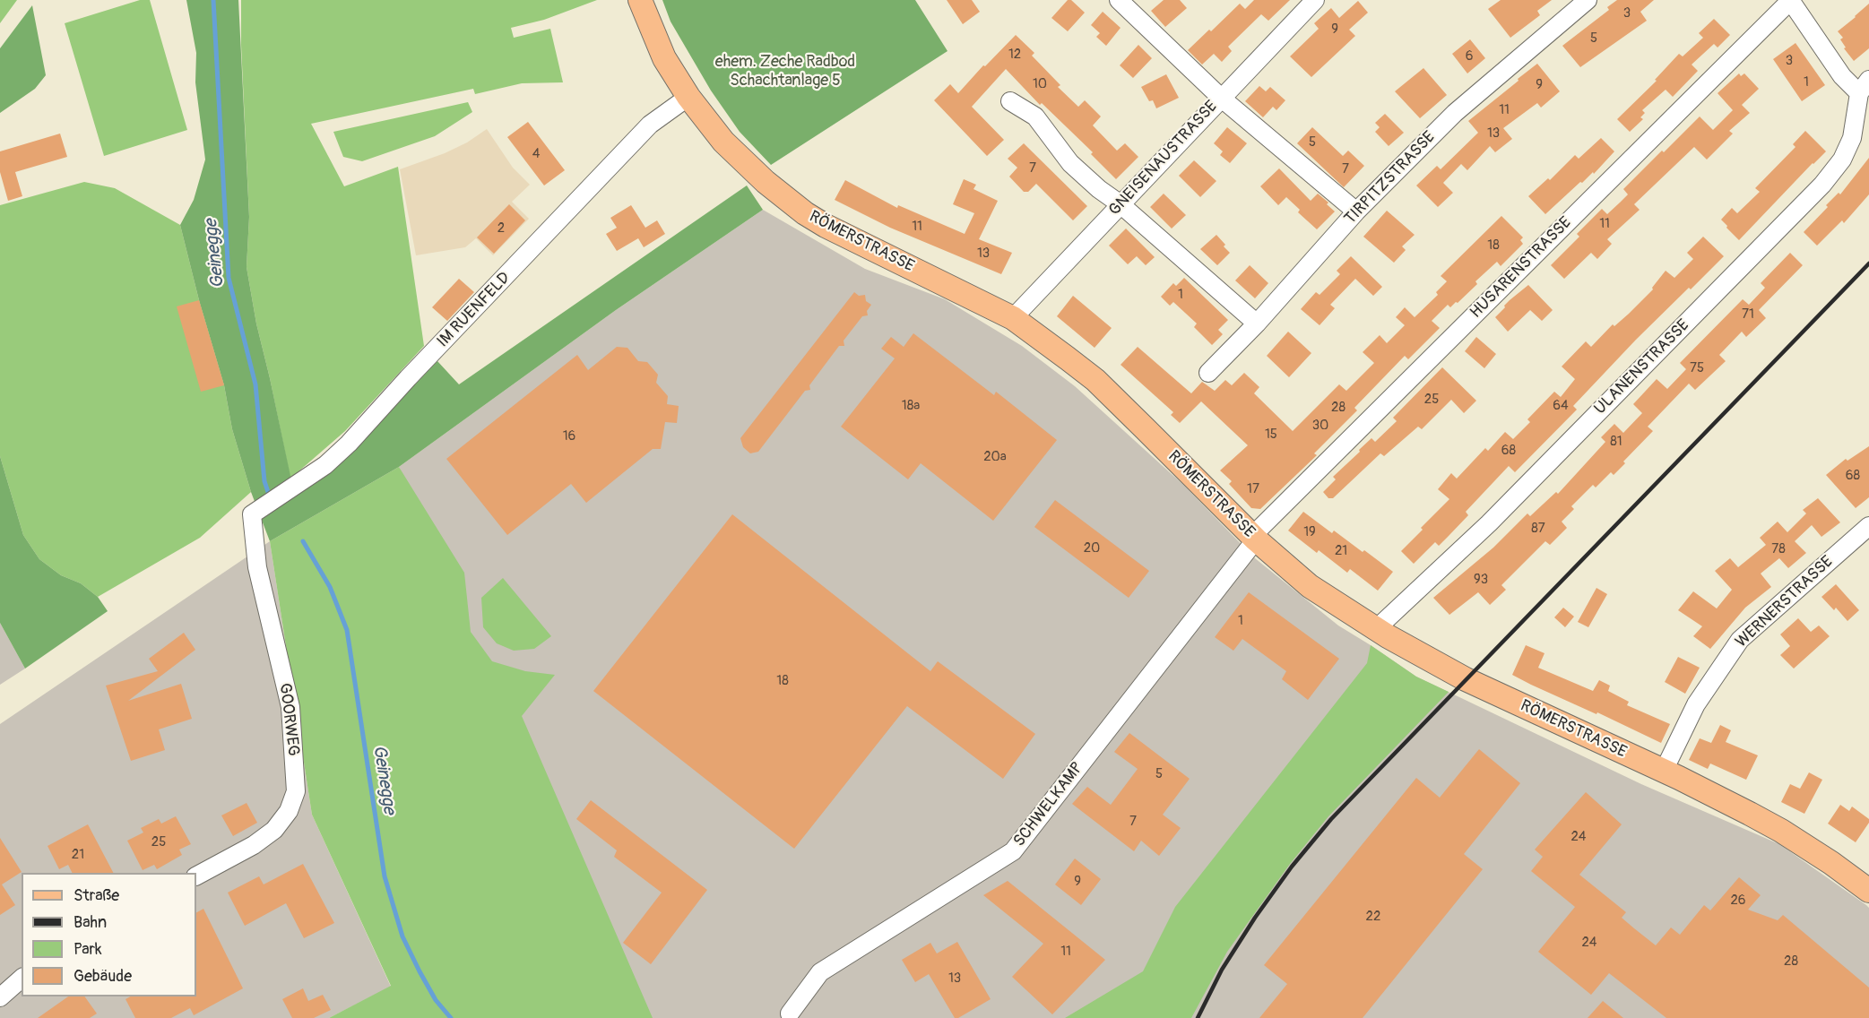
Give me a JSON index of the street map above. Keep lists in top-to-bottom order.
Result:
{
  "streets": {
    "main road": ["RÖMERSTRASSE"],
    "street": [
      "GNEISENAUSTRASSE",
      "TIRPITZSTRASSE",
      "HUSARENSTRASSE",
      "IM RUENFELD",
      "ULANENSTRASSE",
      "WERNERSTRASSE",
      "GOORWEG",
      "SCHWELKAMP"
    ]
  },
  "crossings": [
    ["GNEISENAUSTRASSE", "RÖMERSTRASSE"],
    ["RÖMERSTRASSE", "HUSARENSTRASSE"],
    ["RÖMERSTRASSE", "IM RUENFELD"],
    ["RÖMERSTRASSE", "ULANENSTRASSE"],
    ["RÖMERSTRASSE", "WERNERSTRASSE"],
    ["RÖMERSTRASSE", "SCHWELKAMP"],
    ["HUSARENSTRASSE", "SCHWELKAMP"],
    ["IM RUENFELD", "GOORWEG"]
  ],
  "water": ["Geinegge"],
  "parks": ["ehem. Zeche Radbod Schachtanlage 5"],
  "house_numbers": [
    "3",
    "9",
    "5",
    "12",
    "6",
    "3",
    "1",
    "10",
    "9",
    "11",
    "13",
    "5",
    "4",
    "7",
    "7",
    "11",
    "11",
    "2",
    "18",
    "13",
    "1",
    "71",
    "75",
    "25",
    "18a",
    "64",
    "28",
    "30",
    "15",
    "16",
    "81",
    "68",
    "20a",
    "68",
    "17",
    "87",
    "19",
    "20",
    "78",
    "21",
    "93",
    "1",
    "18",
    "5",
    "7",
    "24",
    "25",
    "21",
    "9",
    "26",
    "22",
    "24",
    "11",
    "28",
    "13"
  ],
  "legend": [
    "Straße",
    "Bahn",
    "Park",
    "Gebäude"
  ]
}
